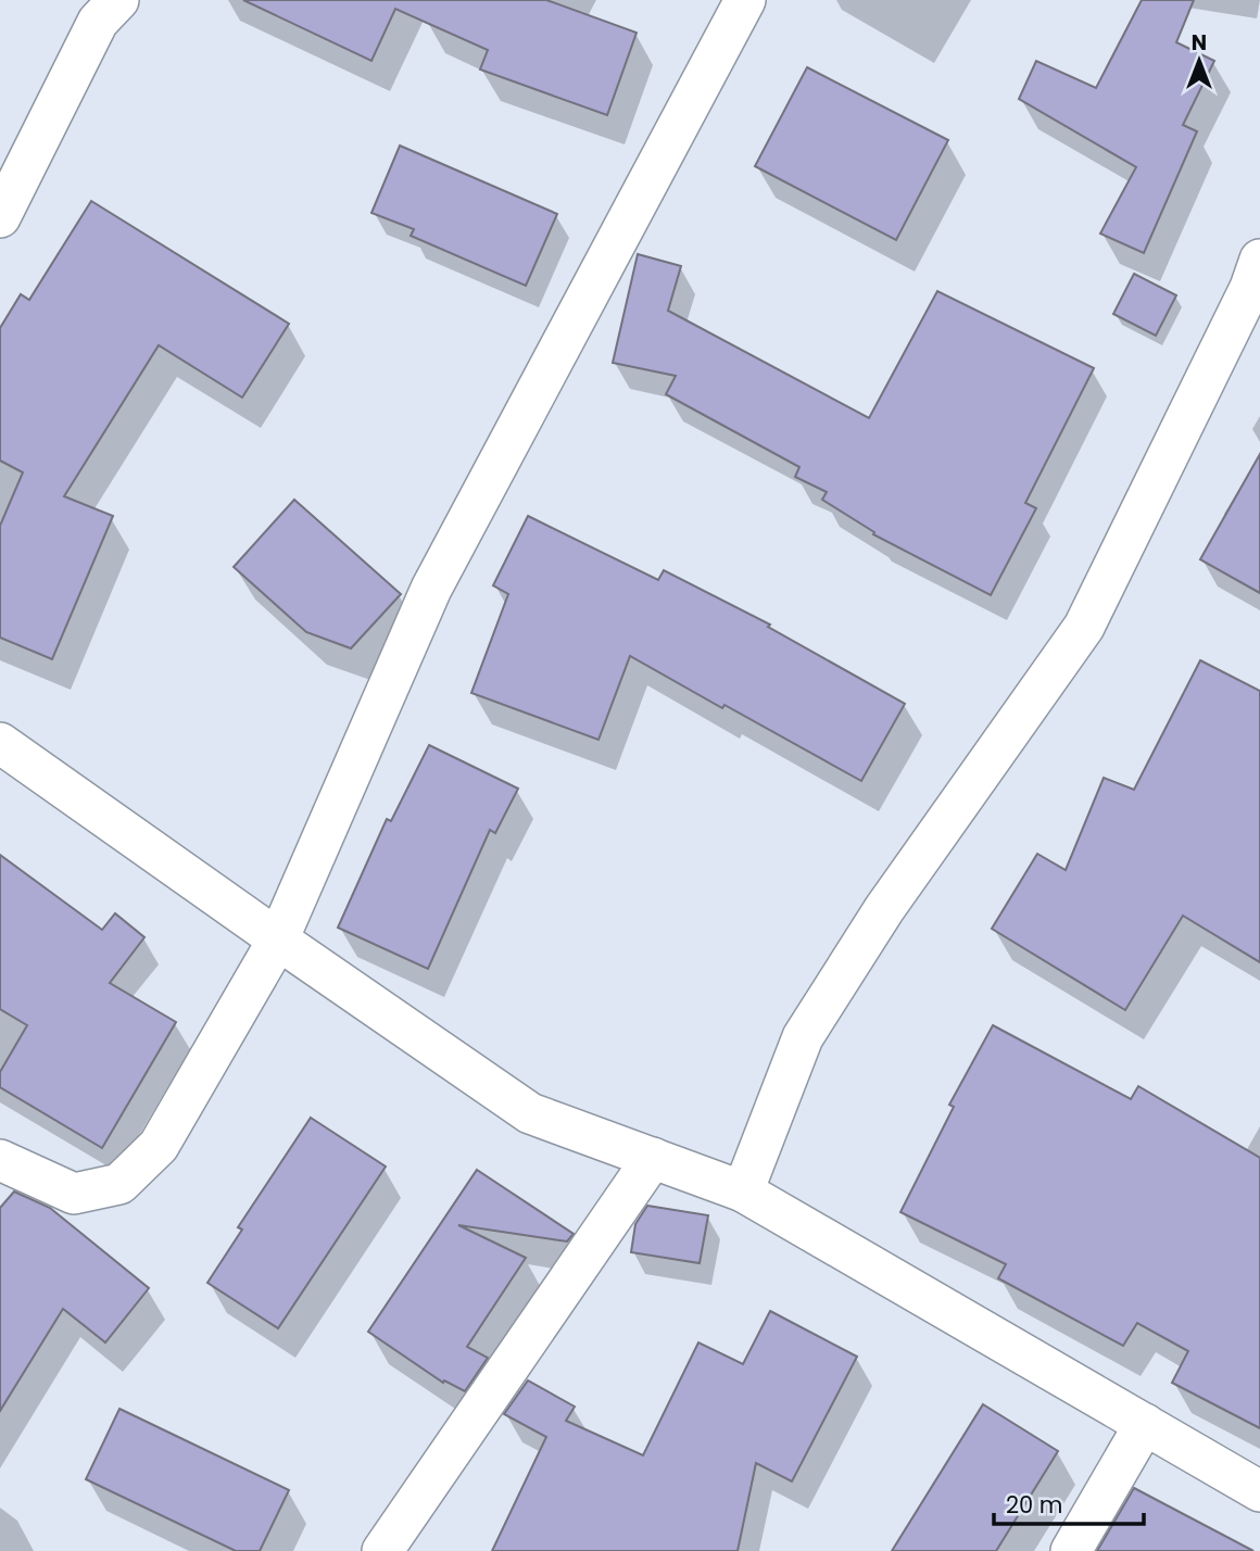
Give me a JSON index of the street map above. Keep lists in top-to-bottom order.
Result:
{
  "scale_bar": "20 m",
  "north": "top"
}
